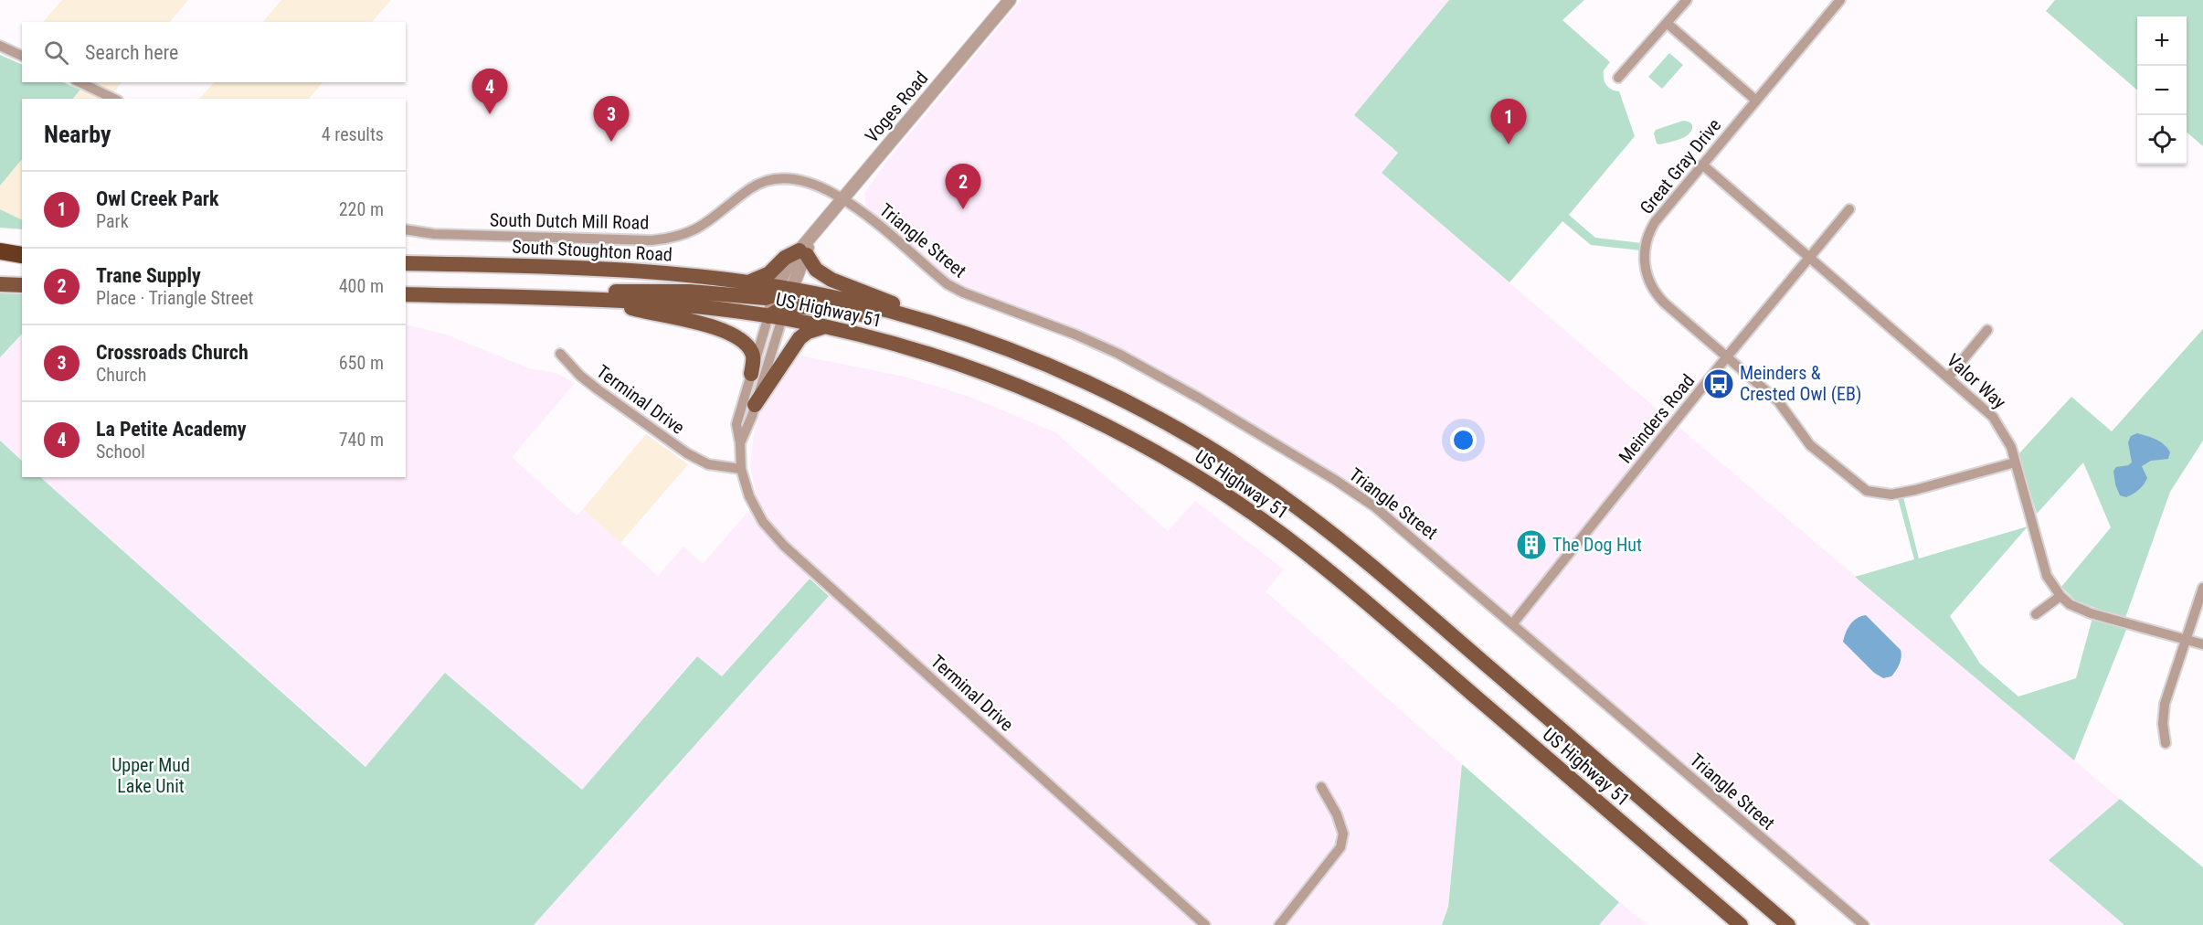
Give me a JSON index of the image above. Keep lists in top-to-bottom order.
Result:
{
  "streets": {
    "main road": ["South Stoughton Road", "US Highway 51"],
    "street": [
      "Voges Road",
      "Great Gray Drive",
      "South Dutch Mill Road",
      "Triangle Street",
      "Valor Way",
      "Terminal Drive",
      "Meinders Road"
    ]
  },
  "crossings": [
    ["Voges Road", "South Dutch Mill Road"],
    ["Voges Road", "Triangle Street"],
    ["Voges Road", "South Stoughton Road"],
    ["Voges Road", "US Highway 51"],
    ["Voges Road", "Terminal Drive"],
    ["Great Gray Drive", "Valor Way"],
    ["Great Gray Drive", "Meinders Road"],
    ["South Dutch Mill Road", "Triangle Street"],
    ["Triangle Street", "Meinders Road"],
    ["South Stoughton Road", "US Highway 51"],
    ["South Stoughton Road", "Terminal Drive"],
    ["US Highway 51", "Terminal Drive"],
    ["Valor Way", "Meinders Road"]
  ],
  "parks": ["Upper Mud Lake Unit"],
  "places": {
    "bus stop": ["Meinders & Crested Owl (EB)"],
    "building": ["The Dog Hut"]
  },
  "page": {
    "map_buttons": ["+", "−"],
    "search": "Search here",
    "pins": [
      "4",
      "3",
      "1",
      "2"
    ],
    "heading": ["Nearby", "4 results"],
    "list": [
      {
        "mark": "1",
        "name": "Owl Creek Park",
        "note": "Park",
        "value": "220 m"
      },
      {
        "mark": "2",
        "name": "Trane Supply",
        "note": "Place · Triangle Street",
        "value": "400 m"
      },
      {
        "mark": "3",
        "name": "Crossroads Church",
        "note": "Church",
        "value": "650 m"
      },
      {
        "mark": "4",
        "name": "La Petite Academy",
        "note": "School",
        "value": "740 m"
      }
    ]
  }
}
